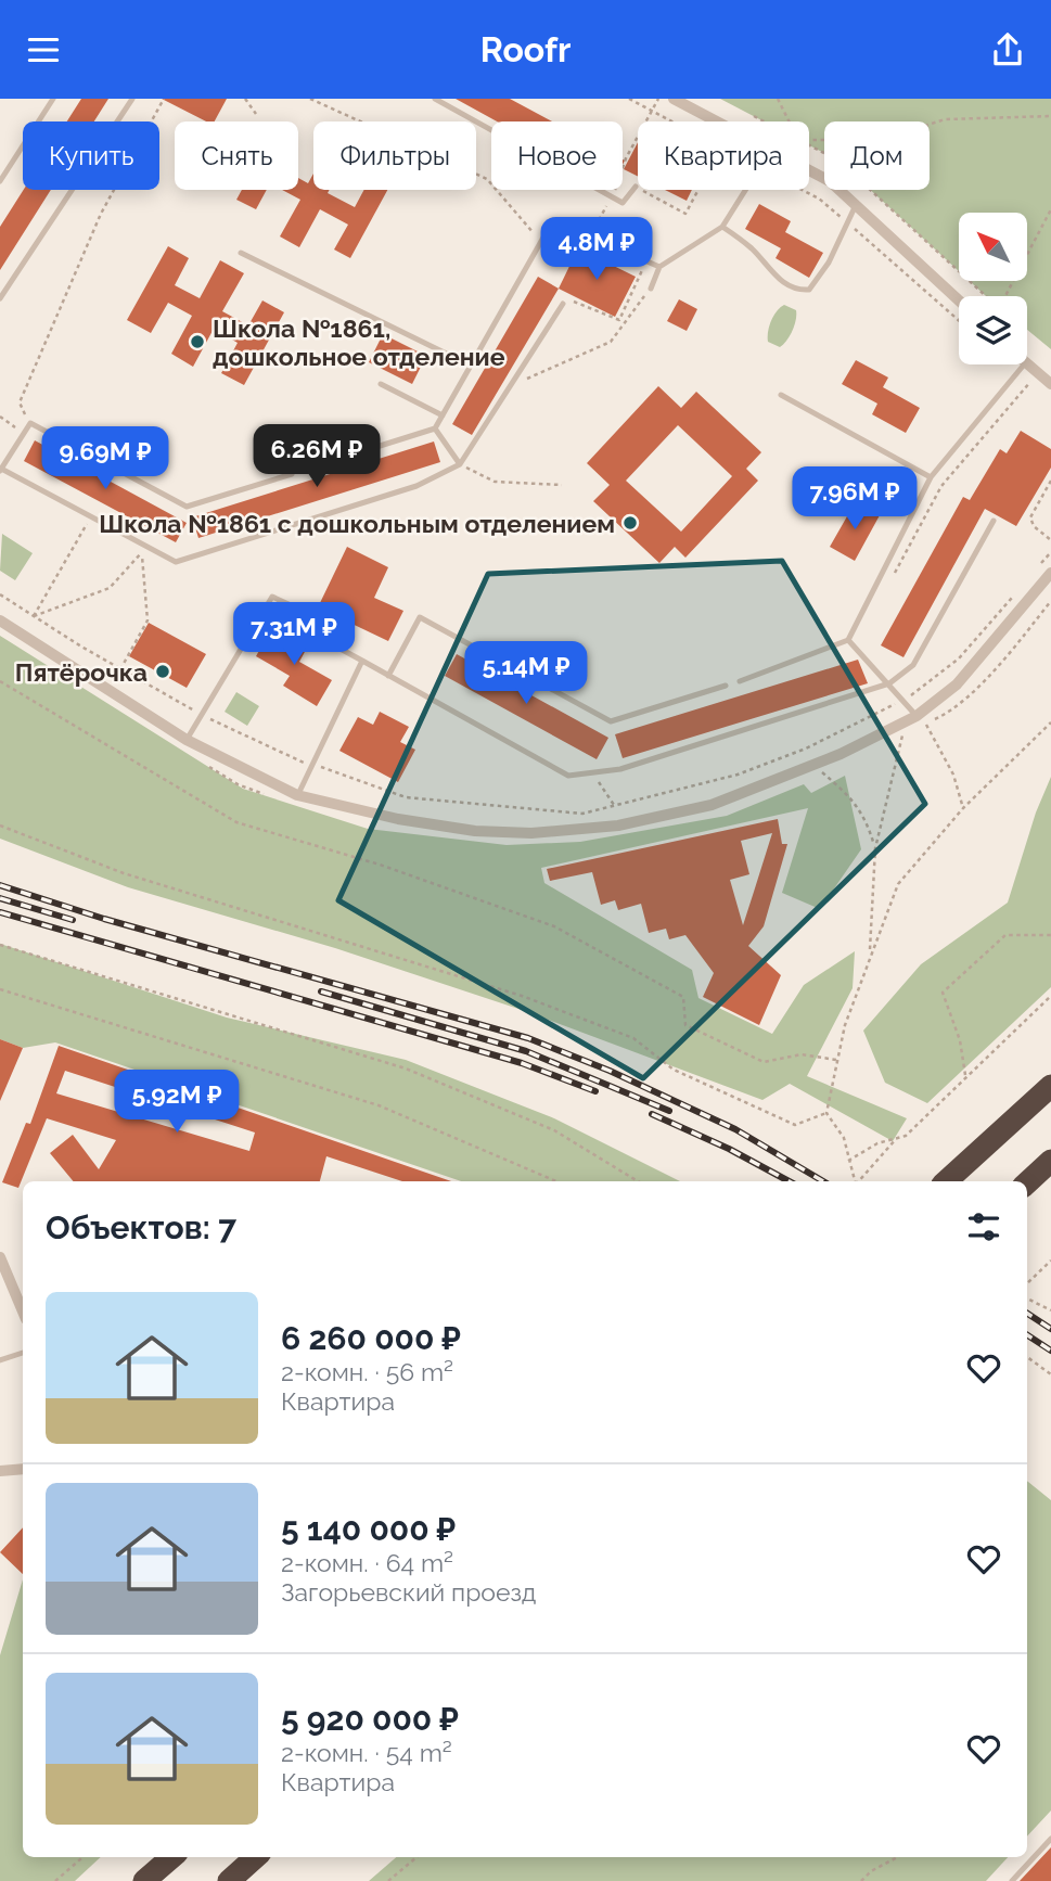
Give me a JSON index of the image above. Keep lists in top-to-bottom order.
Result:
{
  "places": ["Школа №1861, дошкольное отделение", "Школа №1861 с дошкольным отделением", "Пятёрочка"],
  "north": "top left",
  "page": {
    "header": "Roofr",
    "chip": [
      "Купить",
      "Снять",
      "Фильтры",
      "Новое",
      "Квартира",
      "Дом"
    ],
    "price": [
      "4.8M ₽",
      "6.26M ₽",
      "9.69M ₽",
      "7.96M ₽",
      "7.31M ₽",
      "5.14M ₽",
      "5.92M ₽"
    ],
    "heading": "Объектов: 7",
    "list": [
      {
        "name": "6 260 000 ₽",
        "note": "2-комн. · 56 m² · Квартира"
      },
      {
        "name": "5 140 000 ₽",
        "note": "2-комн. · 64 m² · Загорьевский проезд"
      },
      {
        "name": "5 920 000 ₽",
        "note": "2-комн. · 54 m² · Квартира"
      }
    ]
  }
}
